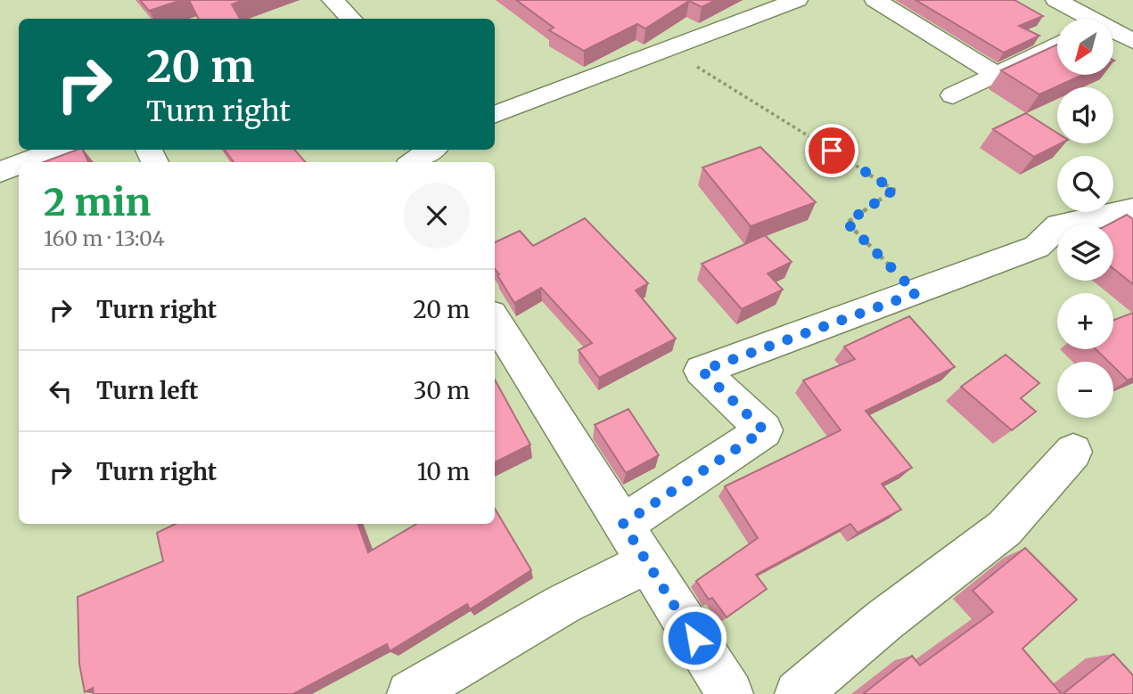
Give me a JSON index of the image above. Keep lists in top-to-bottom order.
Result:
{
  "north": "bottom left",
  "page": {
    "map_buttons": ["+", "−"],
    "turn": ["20 m", "Turn right"],
    "heading": ["2 min", "160 m · 13:04"],
    "list": [
      {
        "name": "Turn right",
        "value": "20 m"
      },
      {
        "name": "Turn left",
        "value": "30 m"
      },
      {
        "name": "Turn right",
        "value": "10 m"
      }
    ]
  }
}
